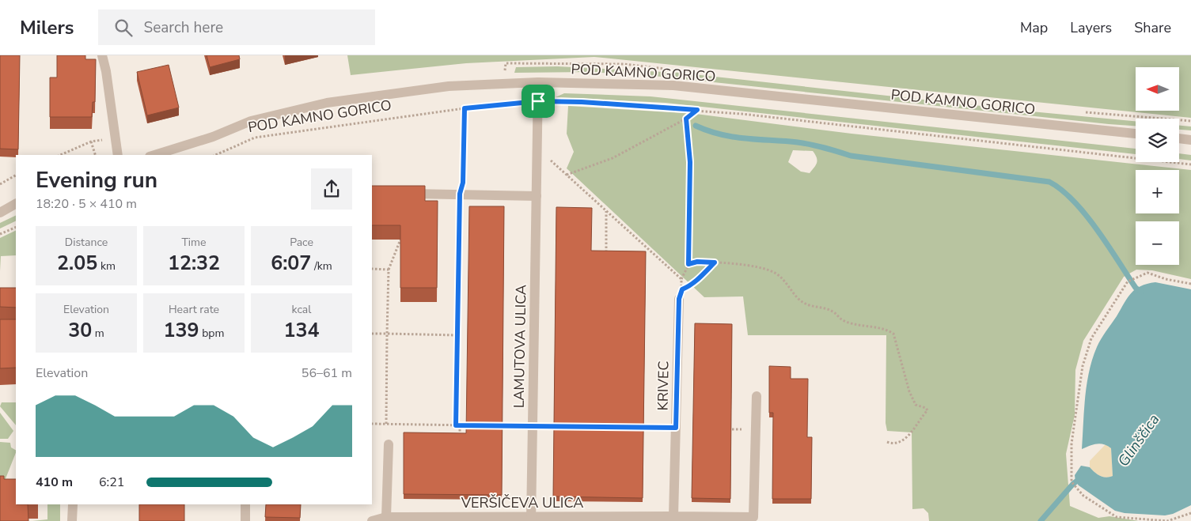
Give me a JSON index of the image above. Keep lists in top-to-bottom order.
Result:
{
  "streets": {
    "street": [
      "POD KAMNO GORICO",
      "LAMUTOVA ULICA",
      "KRIVEC",
      "VERŠIČEVA ULICA"
    ]
  },
  "crossings": [
    ["POD KAMNO GORICO", "LAMUTOVA ULICA"],
    ["LAMUTOVA ULICA", "VERŠIČEVA ULICA"],
    ["KRIVEC", "VERŠIČEVA ULICA"]
  ],
  "water": ["Glinščica"],
  "north": "left",
  "page": {
    "header": "Milers",
    "search": "Search here",
    "nav": ["Map", "Layers", "Share"],
    "map_buttons": ["+", "−"],
    "heading": ["Evening run", "18:20 · 5 × 410 m"],
    "stats": [
      ["Distance", "2.05 km"],
      ["Time", "12:32"],
      ["Pace", "6:07 /km"],
      ["Elevation", "30 m"],
      ["Heart rate", "139 bpm"],
      ["kcal", "134"]
    ],
    "chart": ["Elevation", "56–61 m"],
    "list": [
      {
        "name": "410 m",
        "note": "6:21"
      }
    ]
  }
}
